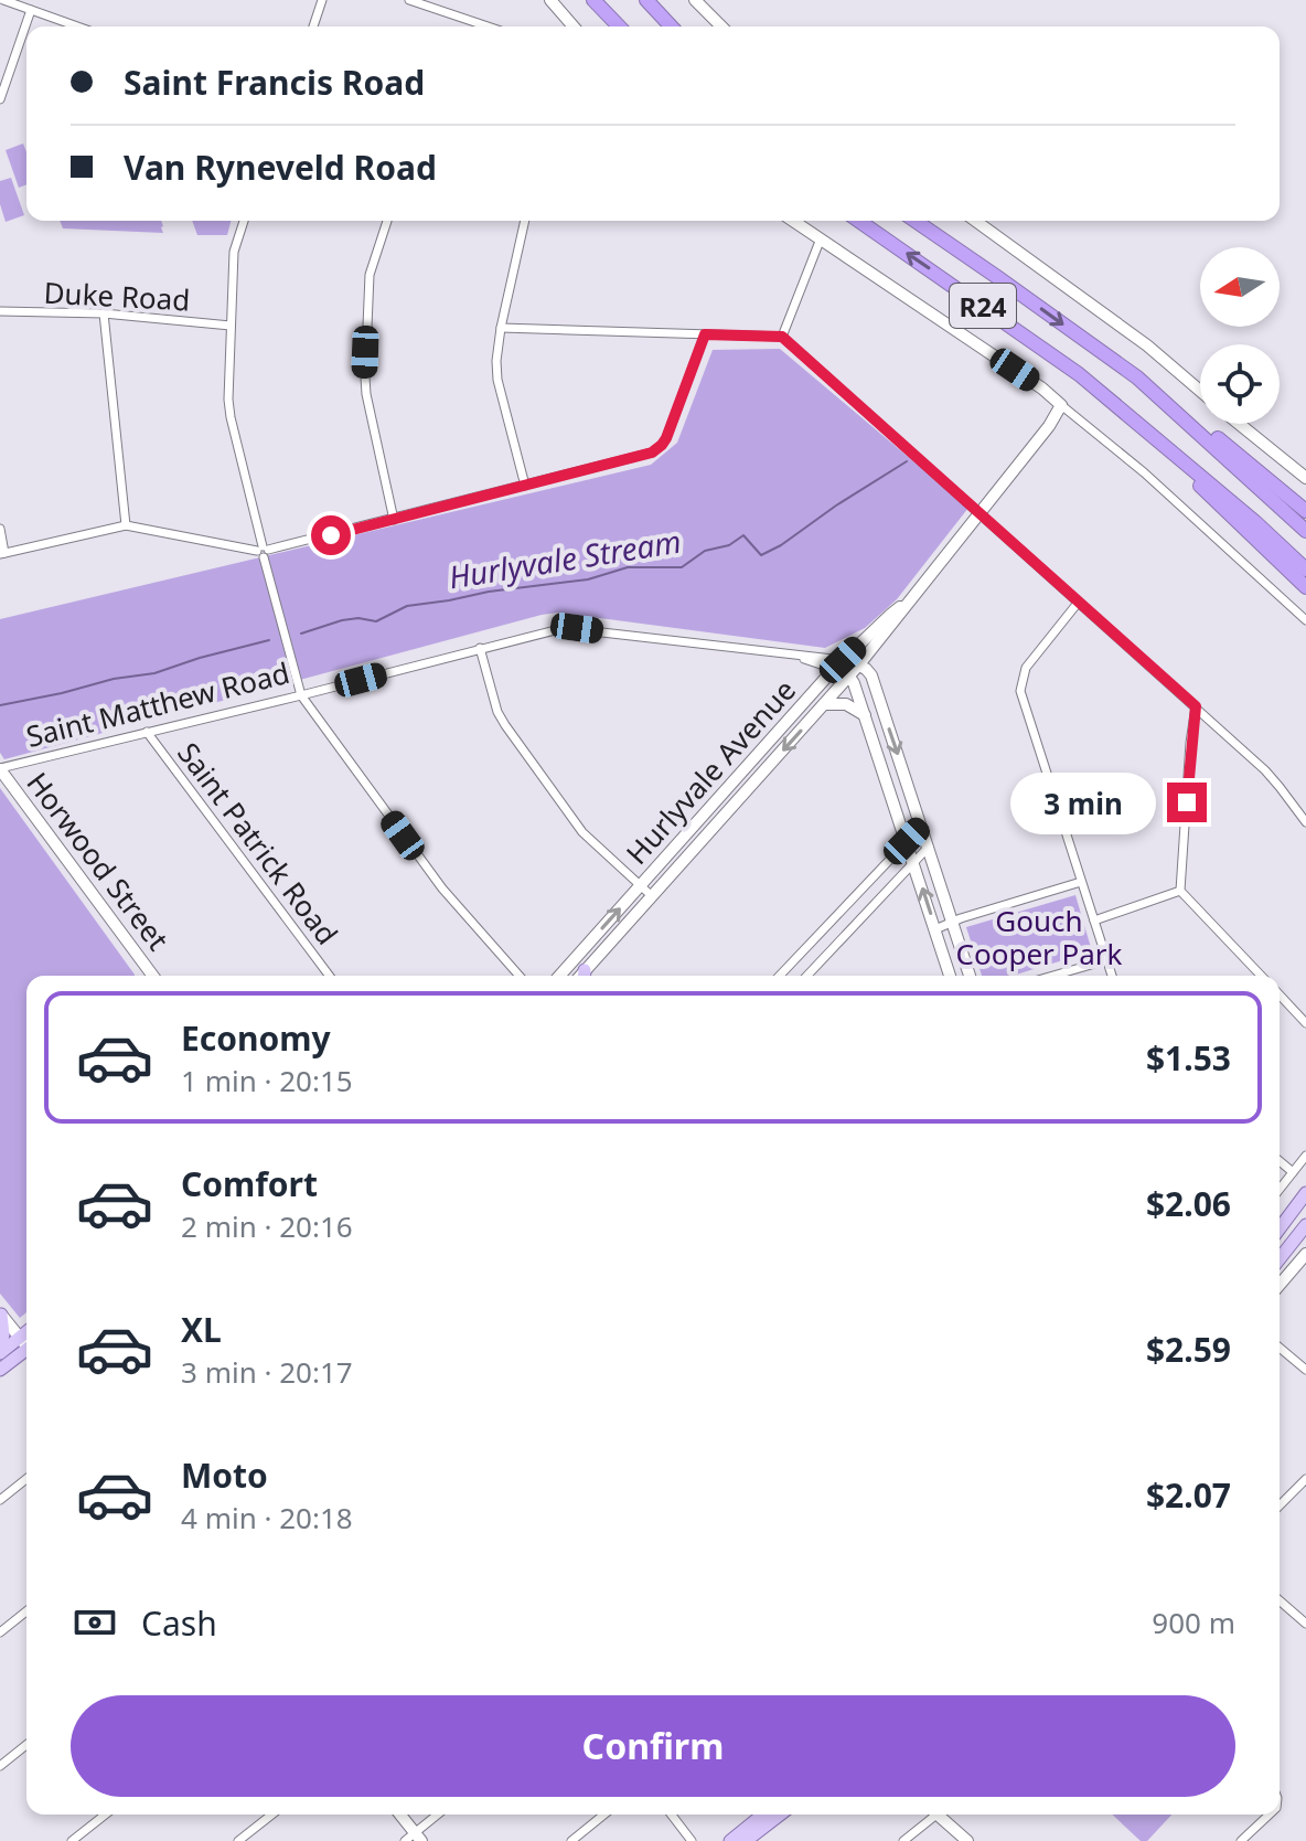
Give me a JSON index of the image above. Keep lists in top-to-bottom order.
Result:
{
  "streets": {
    "highway": ["R24"],
    "street": [
      "Duke Road",
      "Saint Matthew Road",
      "Hurlyvale Avenue",
      "Saint Patrick Road",
      "Horwood Street"
    ]
  },
  "crossings": [
    ["Saint Matthew Road", "Hurlyvale Avenue"],
    ["Saint Matthew Road", "Saint Patrick Road"],
    ["Saint Matthew Road", "Horwood Street"]
  ],
  "water": ["Hurlyvale Stream"],
  "parks": ["Gouch Cooper Park"],
  "north": "left",
  "page": {
    "banner": ["Saint Francis Road", "Van Ryneveld Road"],
    "bubble": "3 min",
    "list": [
      {
        "name": "Economy",
        "note": "1 min · 20:15",
        "value": "$1.53"
      },
      {
        "name": "Comfort",
        "note": "2 min · 20:16",
        "value": "$2.06"
      },
      {
        "name": "XL",
        "note": "3 min · 20:17",
        "value": "$2.59"
      },
      {
        "name": "Moto",
        "note": "4 min · 20:18",
        "value": "$2.07"
      }
    ],
    "pay": ["Cash", "900 m"],
    "buttons": "Confirm"
  }
}
